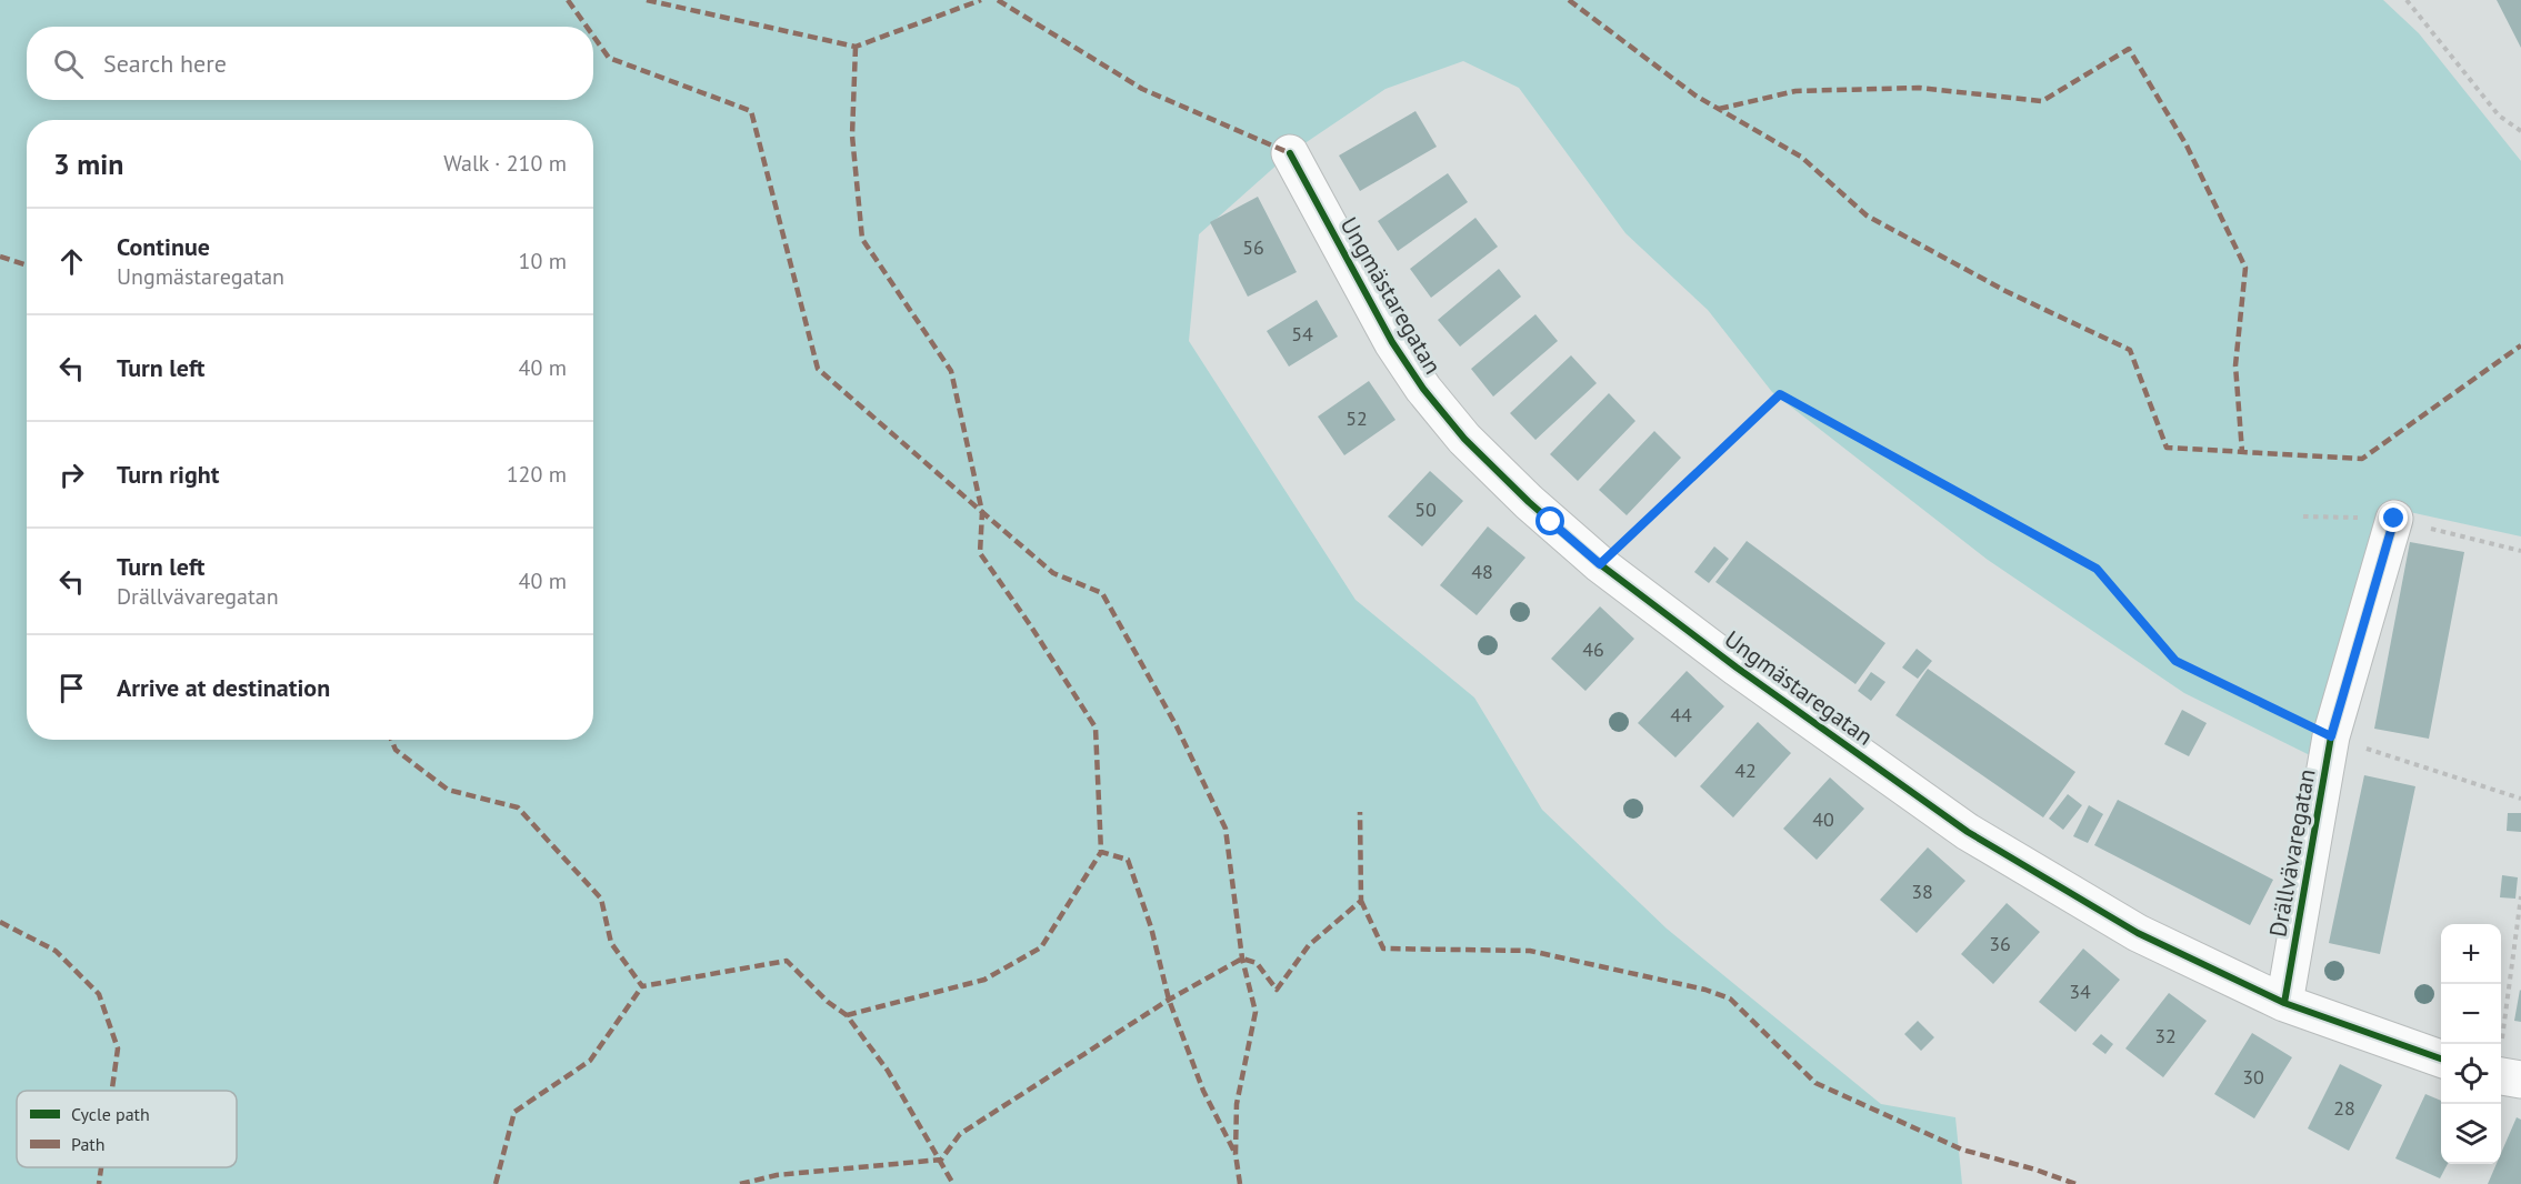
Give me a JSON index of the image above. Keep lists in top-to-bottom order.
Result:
{
  "streets": {
    "street": ["Ungmästaregatan", "Drällvävaregatan"]
  },
  "crossings": [
    ["Ungmästaregatan", "Drällvävaregatan"]
  ],
  "house_numbers": [
    "56",
    "54",
    "52",
    "50",
    "48",
    "46",
    "44",
    "42",
    "40",
    "38",
    "36",
    "34",
    "32",
    "30",
    "28"
  ],
  "legend": ["Cycle path", "Path"],
  "page": {
    "search": "Search here",
    "heading": ["3 min", "Walk · 210 m"],
    "list": [
      ["Continue", "Ungmästaregatan", "10 m"],
      ["Turn left", "40 m"],
      ["Turn right", "120 m"],
      ["Turn left", "Drällvävaregatan", "40 m"],
      "Arrive at destination"
    ],
    "map_buttons": ["+", "−"]
  }
}
